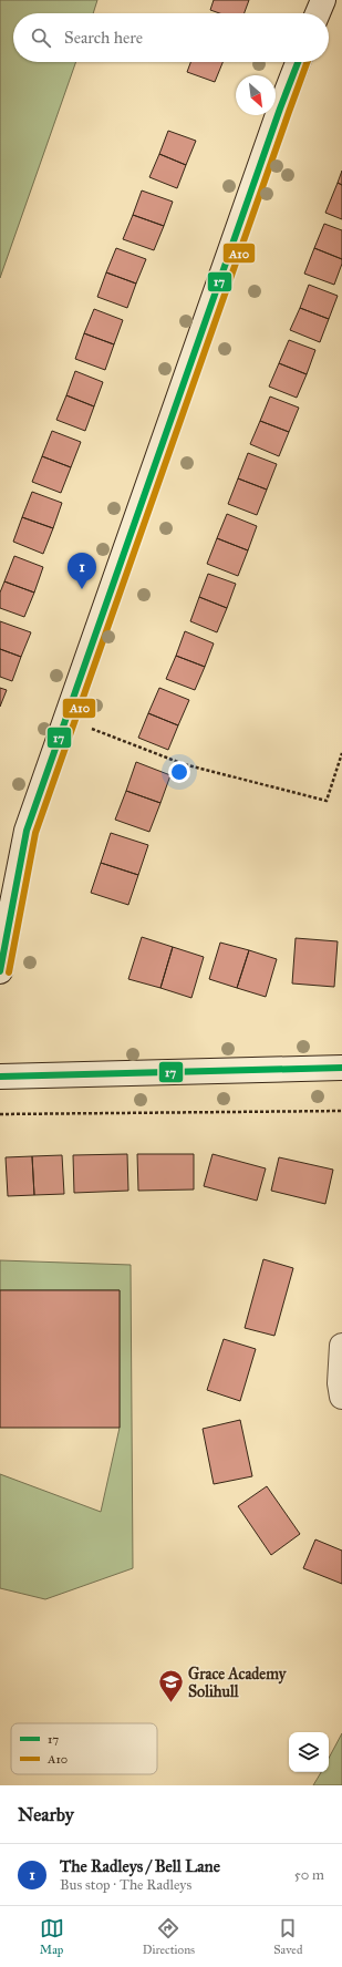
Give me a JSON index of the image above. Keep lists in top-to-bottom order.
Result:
{
  "places": {
    "school or university": ["Grace Academy Solihull"]
  },
  "lines": ["transit line 17", "transit line A10"],
  "legend": ["17", "A10"],
  "north": "bottom right",
  "page": {
    "search": "Search here",
    "pins": "1",
    "heading": "Nearby",
    "list": [
      {
        "mark": "1",
        "name": "The Radleys / Bell Lane",
        "note": "Bus stop · The Radleys",
        "value": "50 m"
      }
    ],
    "nav": ["Map", "Directions", "Saved"]
  }
}
